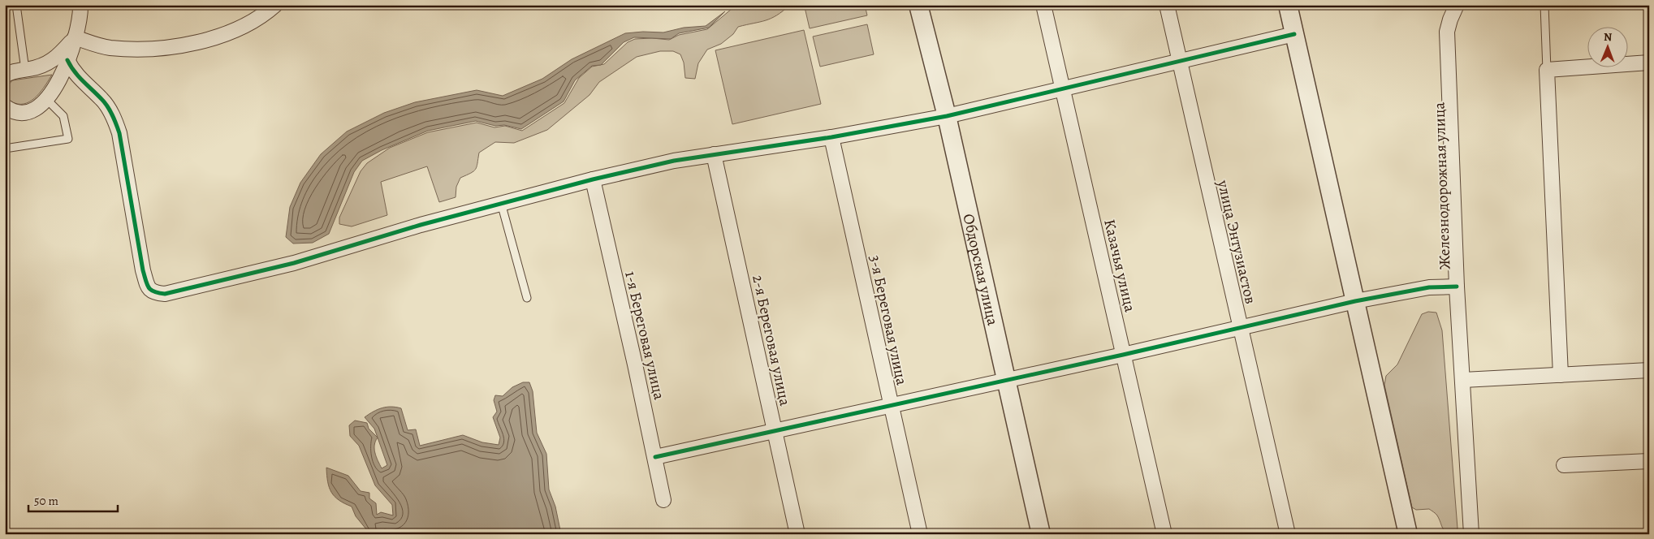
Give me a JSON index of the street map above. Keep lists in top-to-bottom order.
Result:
{
  "streets": {
    "street": [
      "Железнодорожная улица",
      "улица Энтузиастов",
      "Казачья улица",
      "Обдорская улица",
      "3-я Береговая улица",
      "1-я Береговая улица",
      "2-я Береговая улица"
    ]
  },
  "scale_bar": "50 m",
  "north": "top"
}
